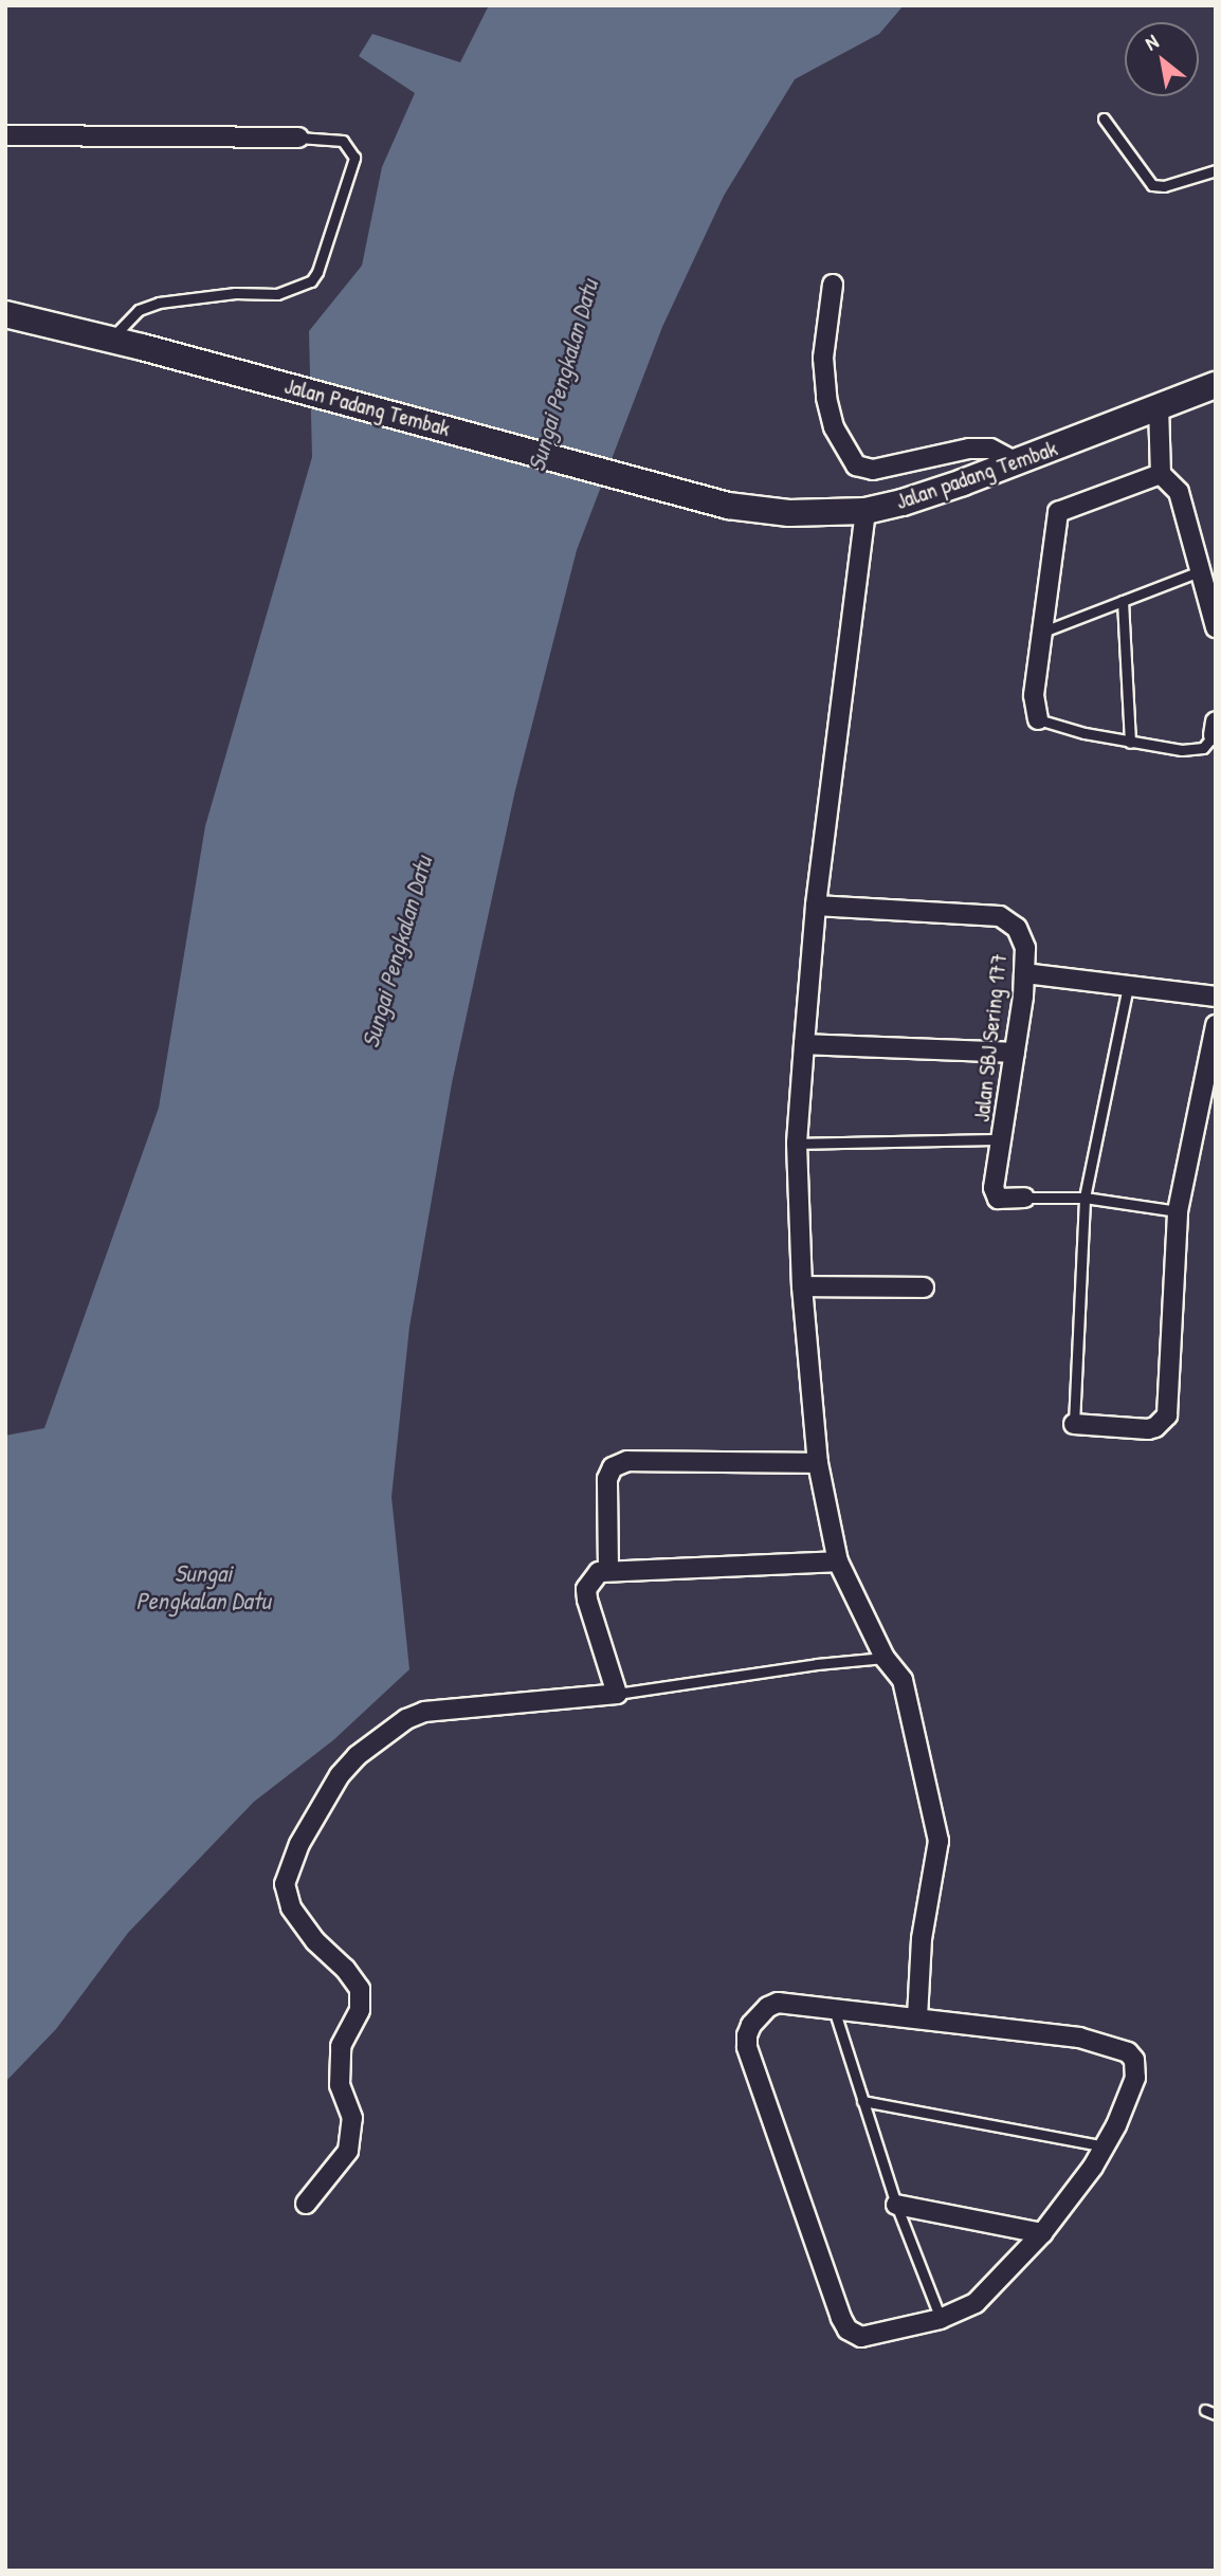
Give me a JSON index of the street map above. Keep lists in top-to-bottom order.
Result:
{
  "streets": {
    "main road": ["Jalan Padang Tembak", "Jalan padang Tembak"],
    "street": ["Jalan SBJ Sering 177"]
  },
  "crossings": [
    ["Jalan Padang Tembak", "Jalan padang Tembak"]
  ],
  "water": ["Sungai Pengkalan Datu"],
  "north": "top left"
}
